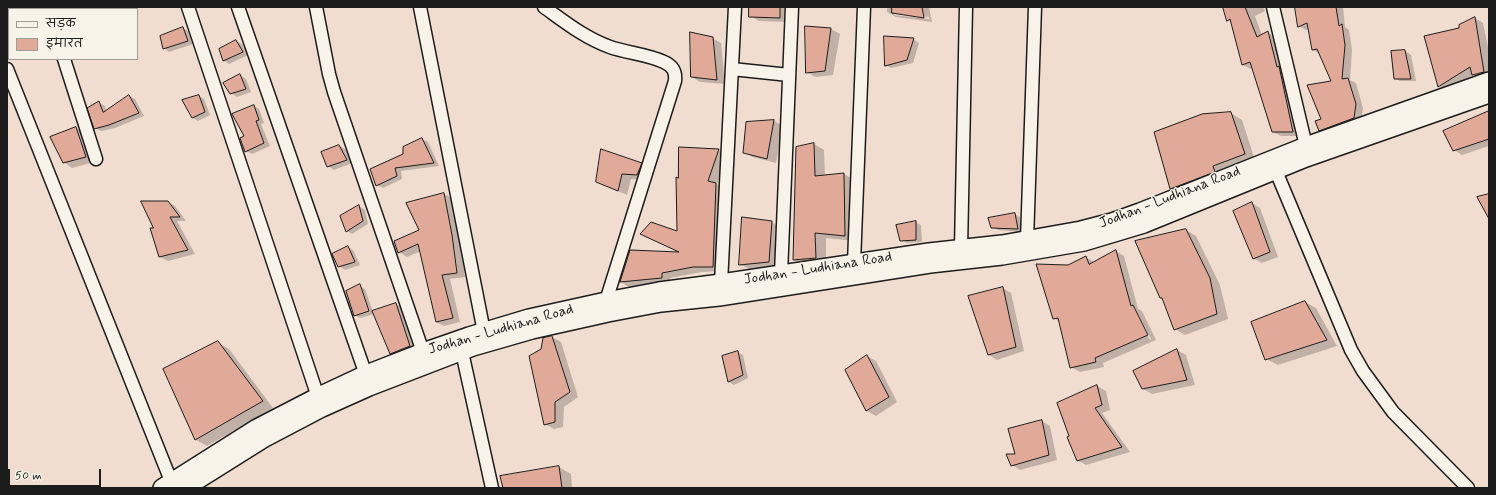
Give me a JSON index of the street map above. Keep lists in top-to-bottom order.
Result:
{
  "streets": {
    "street": ["Jodhan - Ludhiana Road"]
  },
  "legend": ["सड़क", "इमारत"],
  "scale_bar": "50 m"
}
